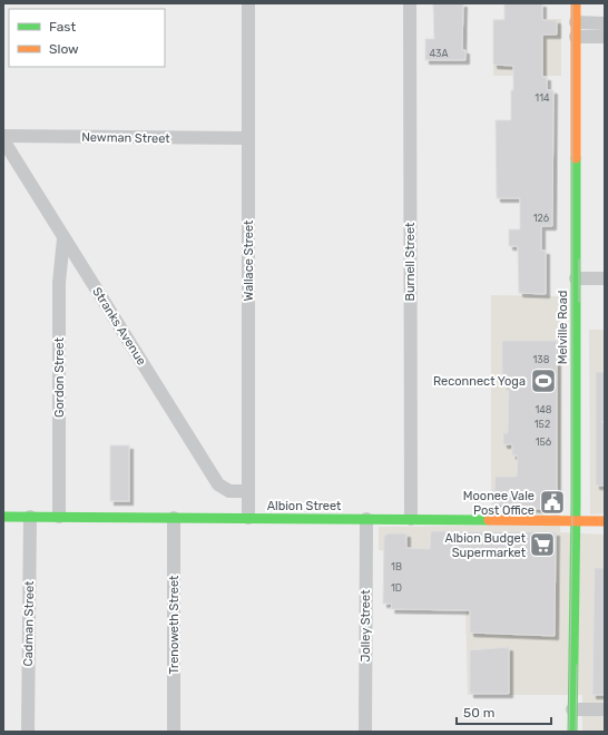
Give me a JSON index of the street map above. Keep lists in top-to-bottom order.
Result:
{
  "streets": {
    "main road": ["Melville Road", "Albion Street"],
    "street": [
      "Newman Street",
      "Wallace Street",
      "Burnell Street",
      "Stranks Avenue",
      "Gordon Street",
      "Cadman Street",
      "Trenoweth Street",
      "Jolley Street"
    ]
  },
  "crossings": [
    ["Newman Street", "Wallace Street"],
    ["Wallace Street", "Stranks Avenue"],
    ["Wallace Street", "Albion Street"],
    ["Burnell Street", "Albion Street"],
    ["Stranks Avenue", "Gordon Street"],
    ["Melville Road", "Albion Street"],
    ["Gordon Street", "Albion Street"],
    ["Albion Street", "Cadman Street"],
    ["Albion Street", "Trenoweth Street"],
    ["Albion Street", "Jolley Street"]
  ],
  "places": {
    "sports": ["Reconnect Yoga"],
    "public building": ["Moonee Vale Post Office"],
    "supermarket": ["Albion Budget Supermarket"]
  },
  "house_numbers": [
    "43A",
    "114",
    "126",
    "138",
    "148",
    "152",
    "156",
    "1B",
    "1D"
  ],
  "legend": ["Fast", "Slow"],
  "scale_bar": "50 m"
}
